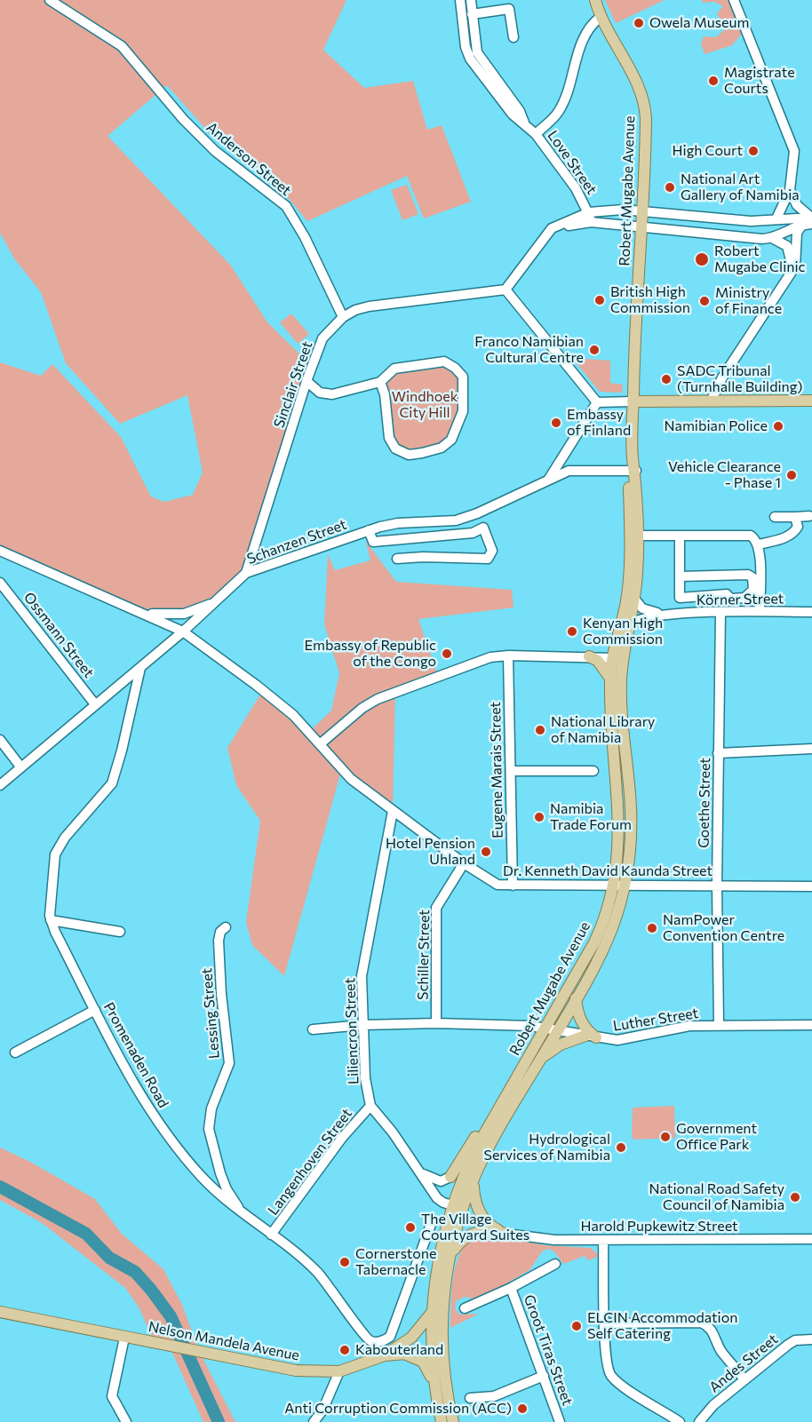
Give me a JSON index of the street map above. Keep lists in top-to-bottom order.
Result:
{
  "streets": {
    "main road": ["Robert Mugabe Avenue", "Nelson Mandela Avenue"],
    "street": [
      "Anderson Street",
      "Love Street",
      "Sinclair Street",
      "Schanzen Street",
      "Körner Street",
      "Ossmann Street",
      "Eugene Marais Street",
      "Goethe Street",
      "Dr. Kenneth David Kaunda Street",
      "Schiller Street",
      "Lessing Street",
      "Luther Street",
      "Liliencron Street",
      "Promenaden Road",
      "Langenhoven Street",
      "Harold Pupkewitz Street",
      "Groot Tiras Street",
      "Andes Street"
    ]
  },
  "crossings": [
    ["Anderson Street", "Sinclair Street"],
    ["Robert Mugabe Avenue", "Schanzen Street"],
    ["Robert Mugabe Avenue", "Körner Street"],
    ["Robert Mugabe Avenue", "Dr. Kenneth David Kaunda Street"],
    ["Robert Mugabe Avenue", "Luther Street"],
    ["Robert Mugabe Avenue", "Liliencron Street"],
    ["Robert Mugabe Avenue", "Nelson Mandela Avenue"],
    ["Sinclair Street", "Schanzen Street"],
    ["Schanzen Street", "Ossmann Street"],
    ["Schanzen Street", "Dr. Kenneth David Kaunda Street"],
    ["Körner Street", "Goethe Street"],
    ["Eugene Marais Street", "Dr. Kenneth David Kaunda Street"],
    ["Goethe Street", "Dr. Kenneth David Kaunda Street"],
    ["Goethe Street", "Luther Street"],
    ["Dr. Kenneth David Kaunda Street", "Schiller Street"],
    ["Dr. Kenneth David Kaunda Street", "Liliencron Street"],
    ["Schiller Street", "Luther Street"],
    ["Lessing Street", "Promenaden Road"],
    ["Luther Street", "Liliencron Street"],
    ["Liliencron Street", "Langenhoven Street"],
    ["Promenaden Road", "Langenhoven Street"]
  ],
  "parks": ["Windhoek City Hill"],
  "places": [
    "Owela Museum",
    "Magistrate Courts",
    "High Court",
    "National Art Gallery of Namibia",
    "Robert Mugabe Clinic",
    "British High Commission",
    "Ministry of Finance",
    "Franco Namibian Cultural Centre",
    "SADC Tribunal (Turnhalle Building)",
    "Embassy of Finland",
    "Namibian Police",
    "Vehicle Clearance - Phase 1",
    "Kenyan High Commission",
    "Embassy of Republic of the Congo",
    "National Library of Namibia",
    "Namibia Trade Forum",
    "Hotel Pension Uhland",
    "NamPower Convention Centre",
    "Government Office Park",
    "Hydrological Services of Namibia",
    "National Road Safety Council of Namibia",
    "The Village Courtyard Suites",
    "Cornerstone Tabernacle",
    "ELCIN Accommodation Self Catering",
    "Kabouterland",
    "Anti Corruption Commission (ACC)"
  ]
}
